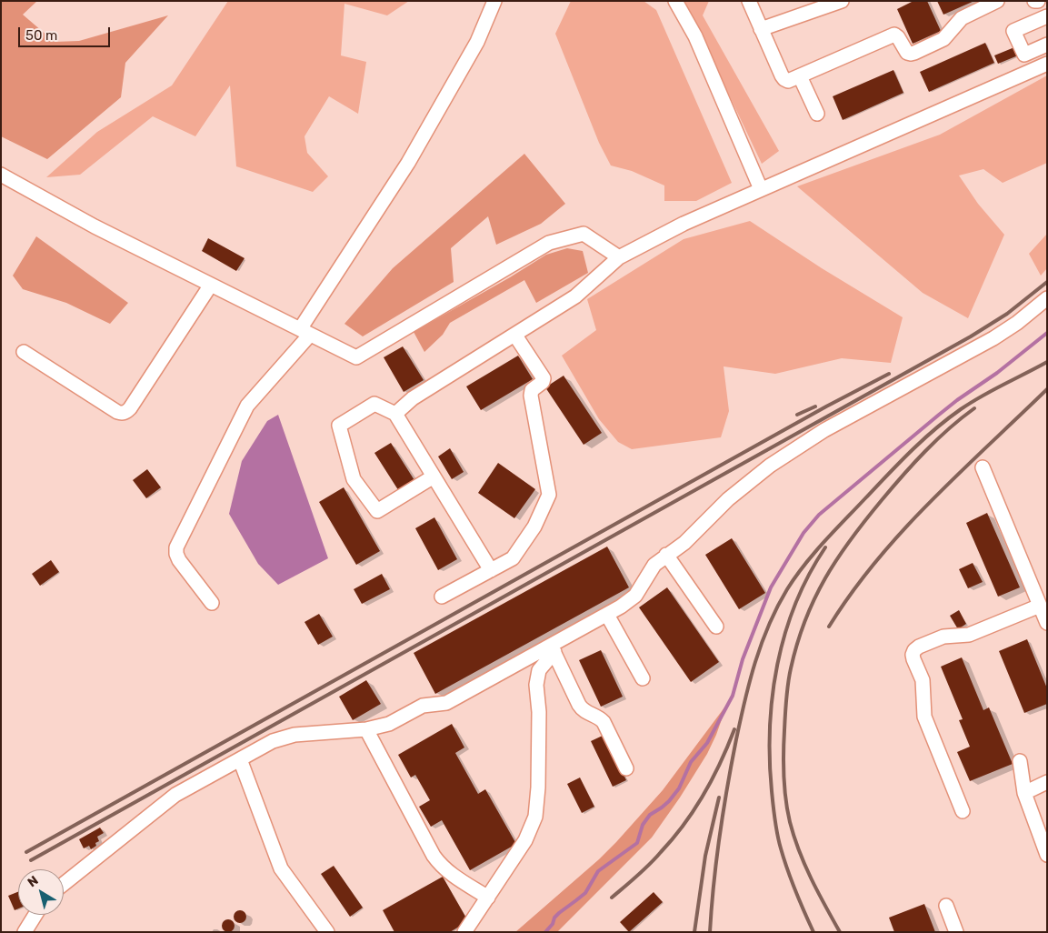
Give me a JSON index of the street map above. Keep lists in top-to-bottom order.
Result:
{
  "scale_bar": "50 m",
  "north": "top left"
}
